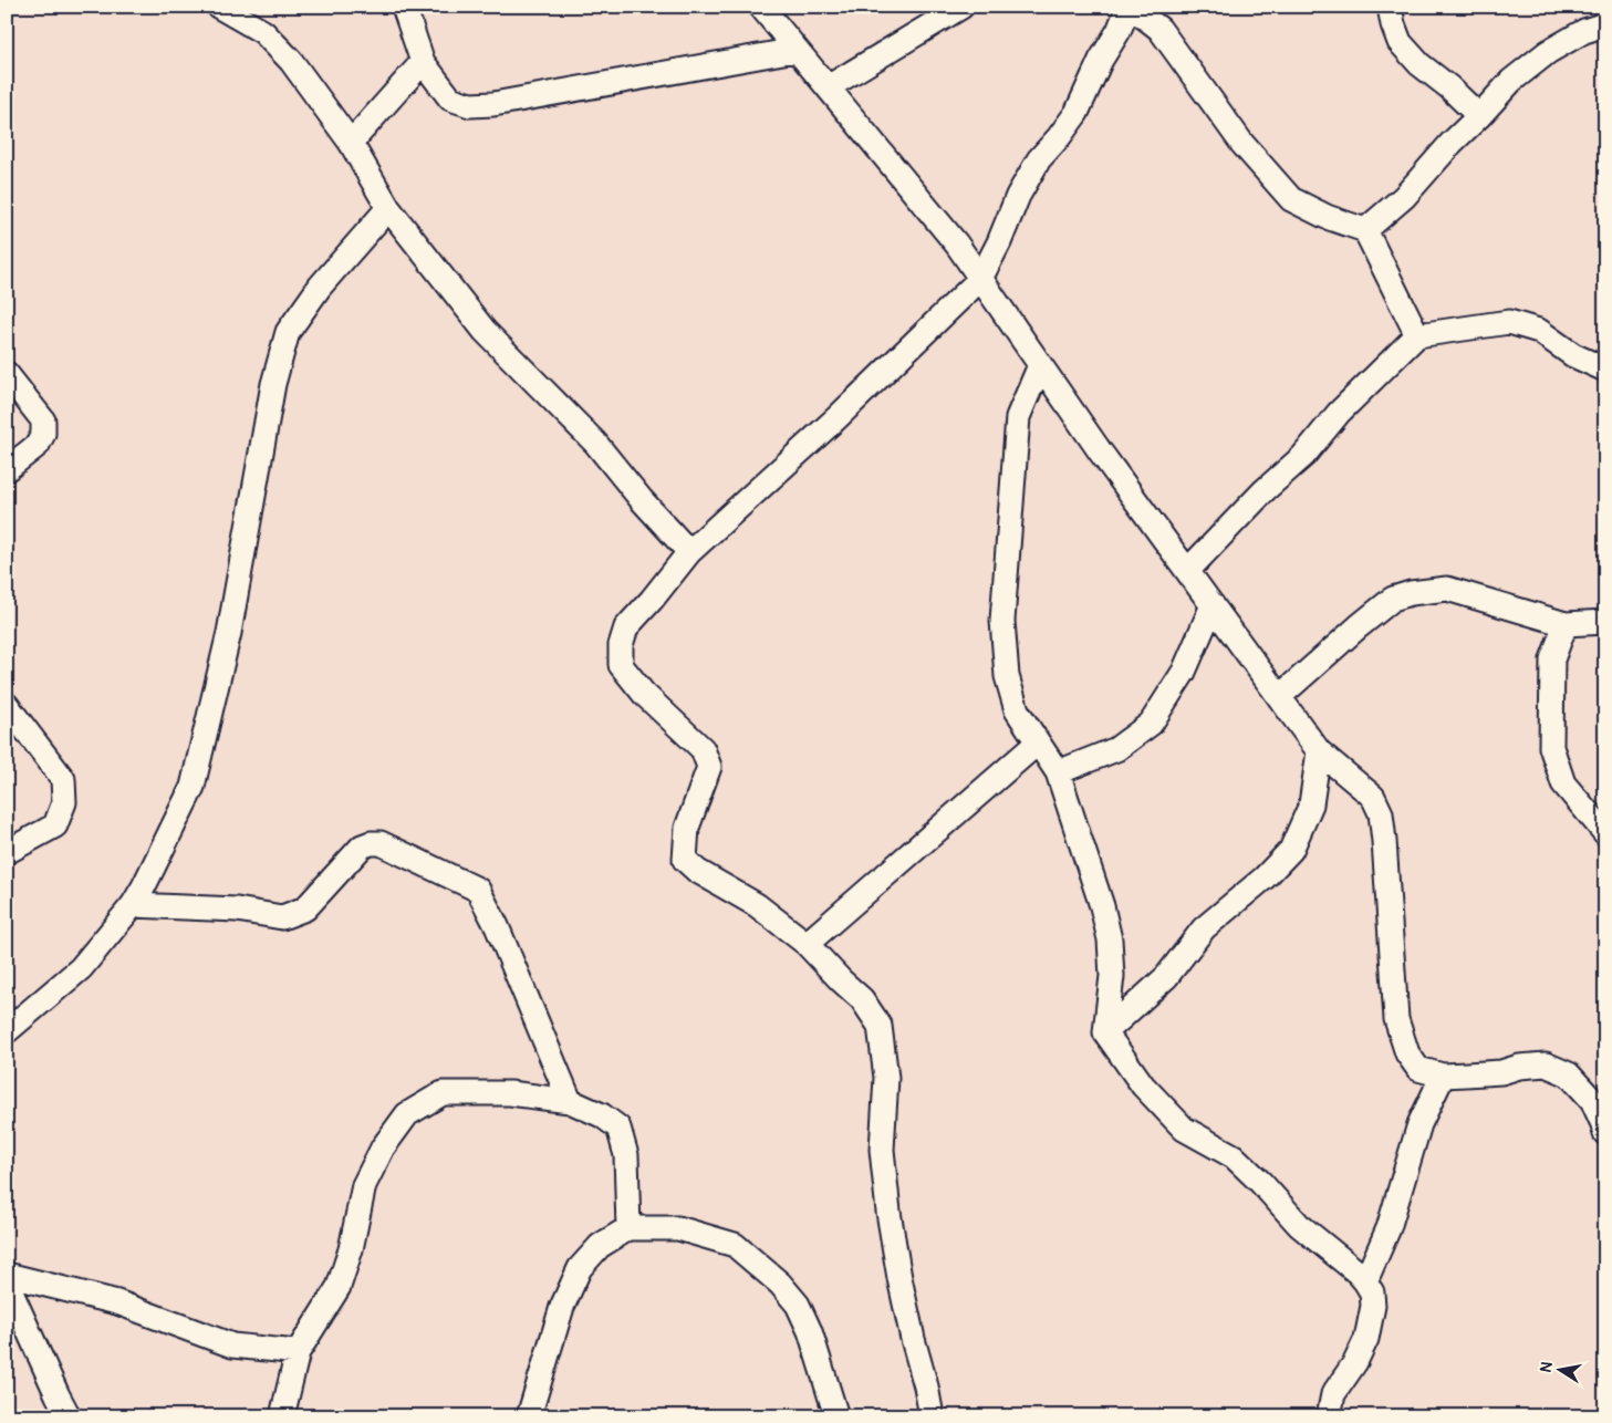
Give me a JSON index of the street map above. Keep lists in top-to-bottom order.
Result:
{
  "north": "left"
}
